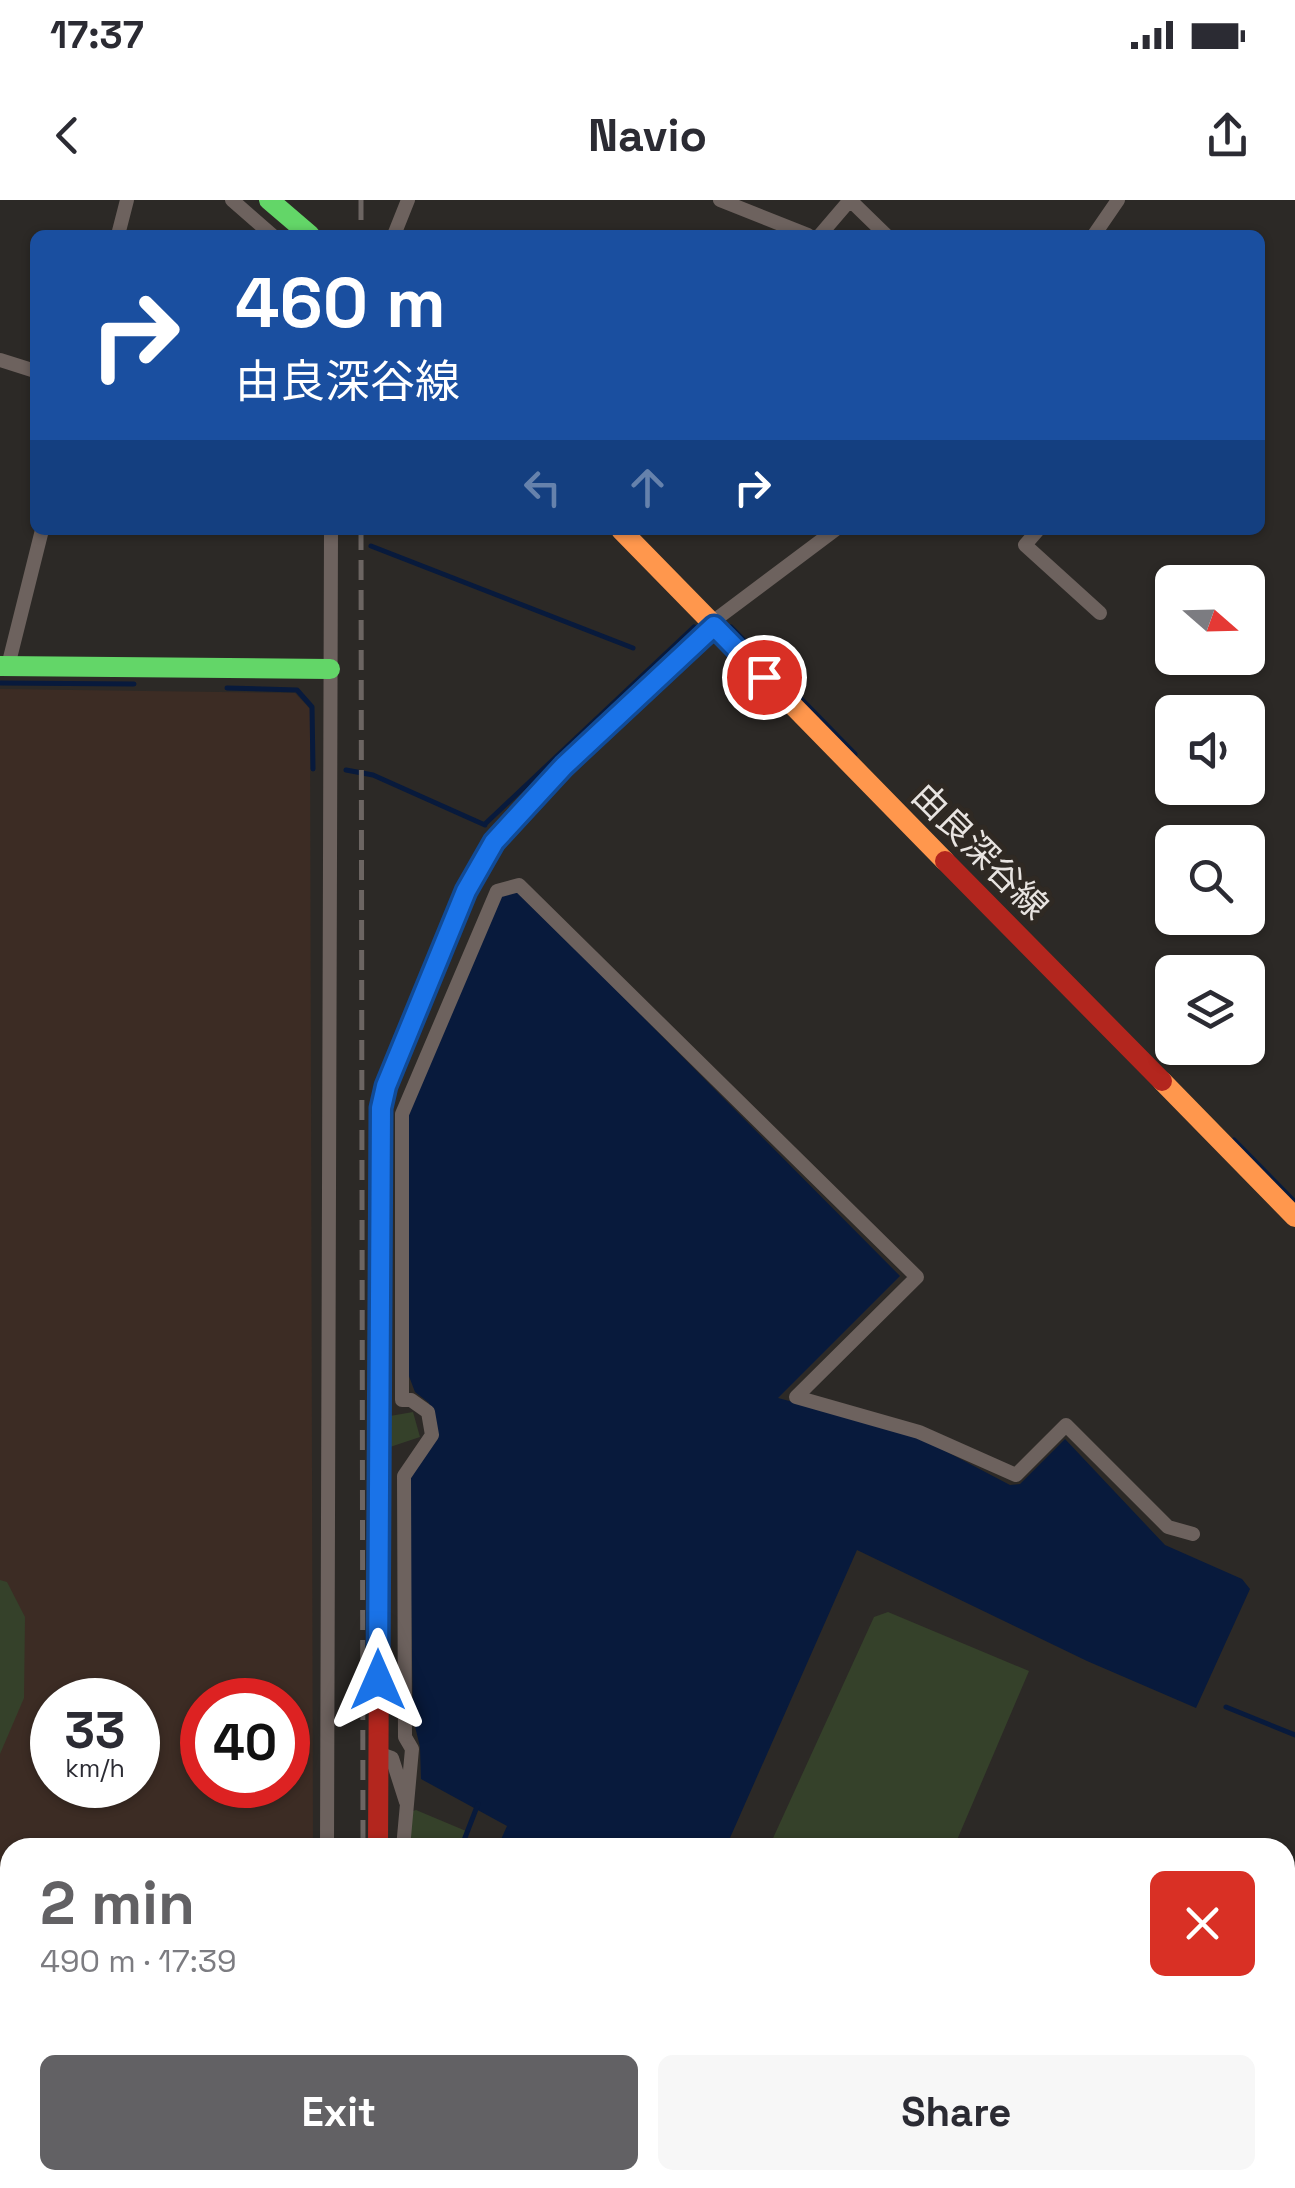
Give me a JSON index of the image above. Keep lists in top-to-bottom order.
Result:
{
  "streets": {
    "street": ["由良深谷線"]
  },
  "north": "right",
  "page": {
    "status": "17:37",
    "header": "Navio",
    "turn": ["460 m", "由良深谷線"],
    "speed": "33 km/h",
    "limit": "40",
    "heading": ["2 min", "490 m · 17:39"],
    "buttons": ["Exit", "Share"]
  }
}
